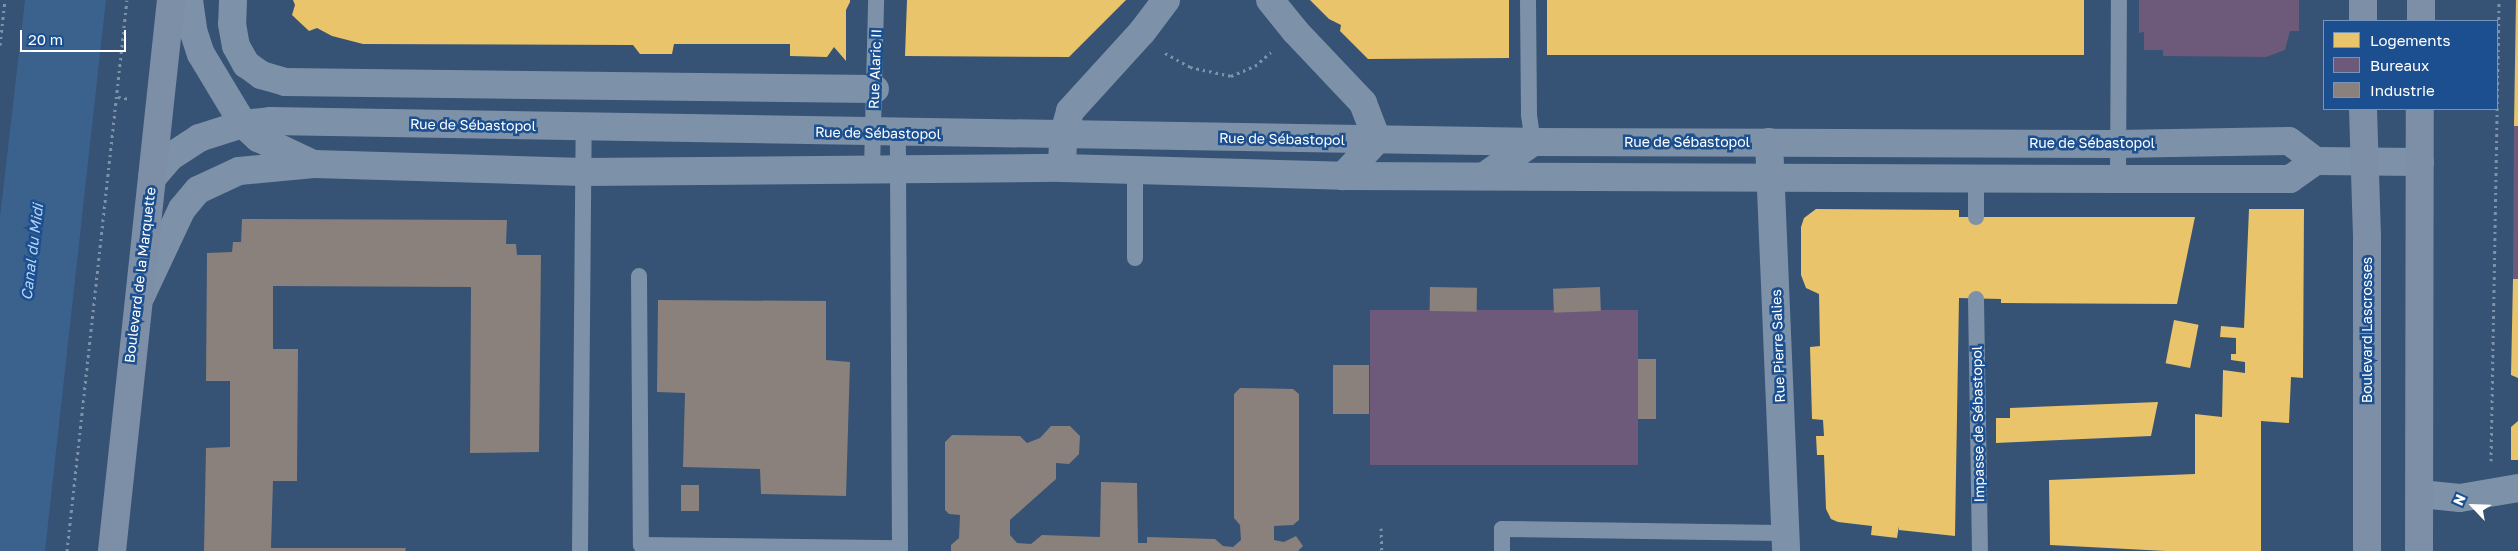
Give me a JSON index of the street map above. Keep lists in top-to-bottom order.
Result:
{
  "streets": {
    "main road": ["Boulevard de la Marquette", "Boulevard Lascrosses"],
    "street": ["Rue de Sébastopol", "Rue Pierre Salies"],
    "lane": ["Rue Alaric II", "Impasse de Sébastopol"]
  },
  "crossings": [
    ["Rue Alaric II", "Rue de Sébastopol"],
    ["Rue de Sébastopol", "Boulevard de la Marquette"],
    ["Rue de Sébastopol", "Rue Pierre Salies"]
  ],
  "water": ["Canal du Midi"],
  "legend": ["Logements", "Bureaux", "Industrie"],
  "scale_bar": "20 m",
  "north": "top left"
}
